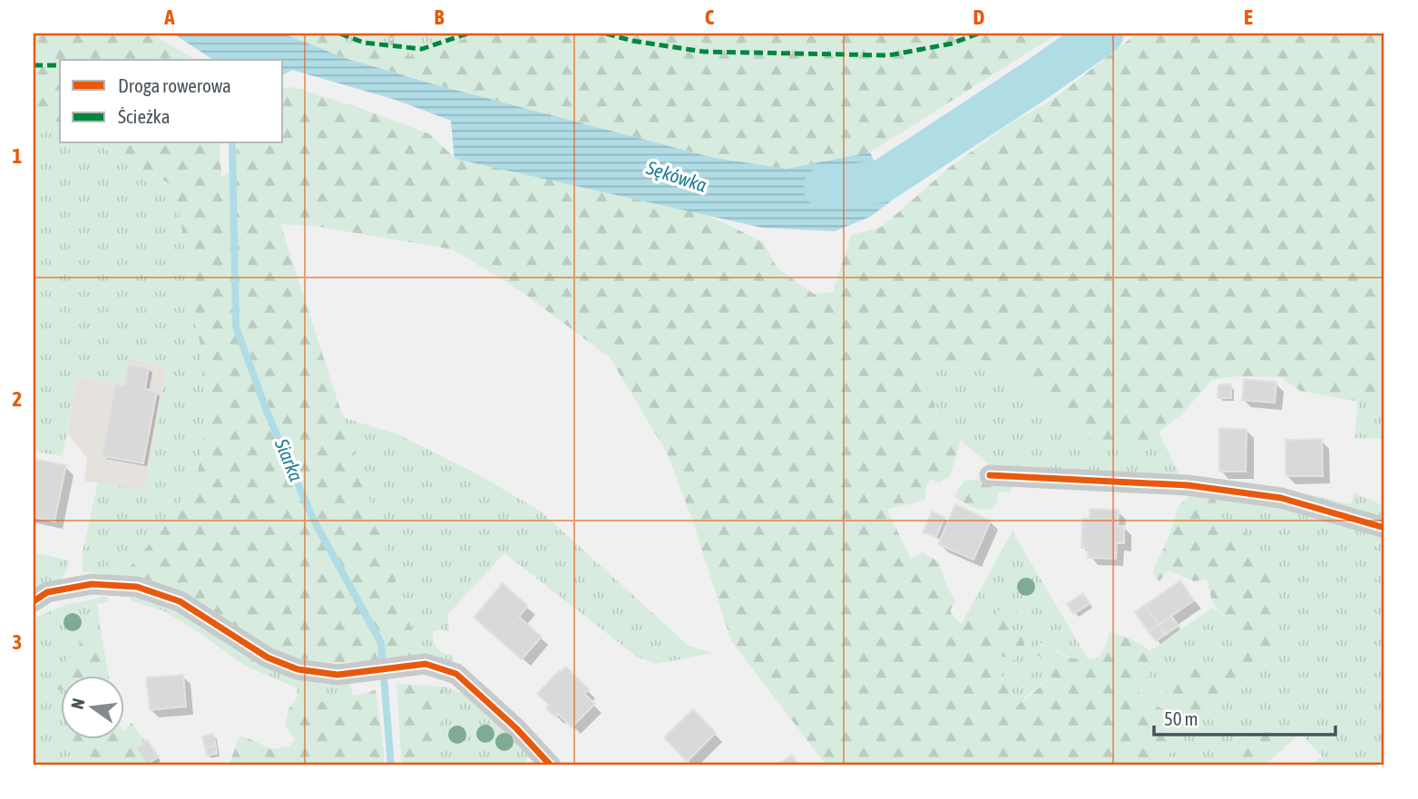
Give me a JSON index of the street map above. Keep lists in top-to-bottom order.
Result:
{
  "water": ["Sękówka", "Siarka"],
  "legend": ["Droga rowerowa", "Ścieżka"],
  "scale_bar": "50 m",
  "north": "left",
  "grid": {
    "columns": [
      "A",
      "B",
      "C",
      "D",
      "E"
    ],
    "rows": ["1", "2", "3"]
  }
}
